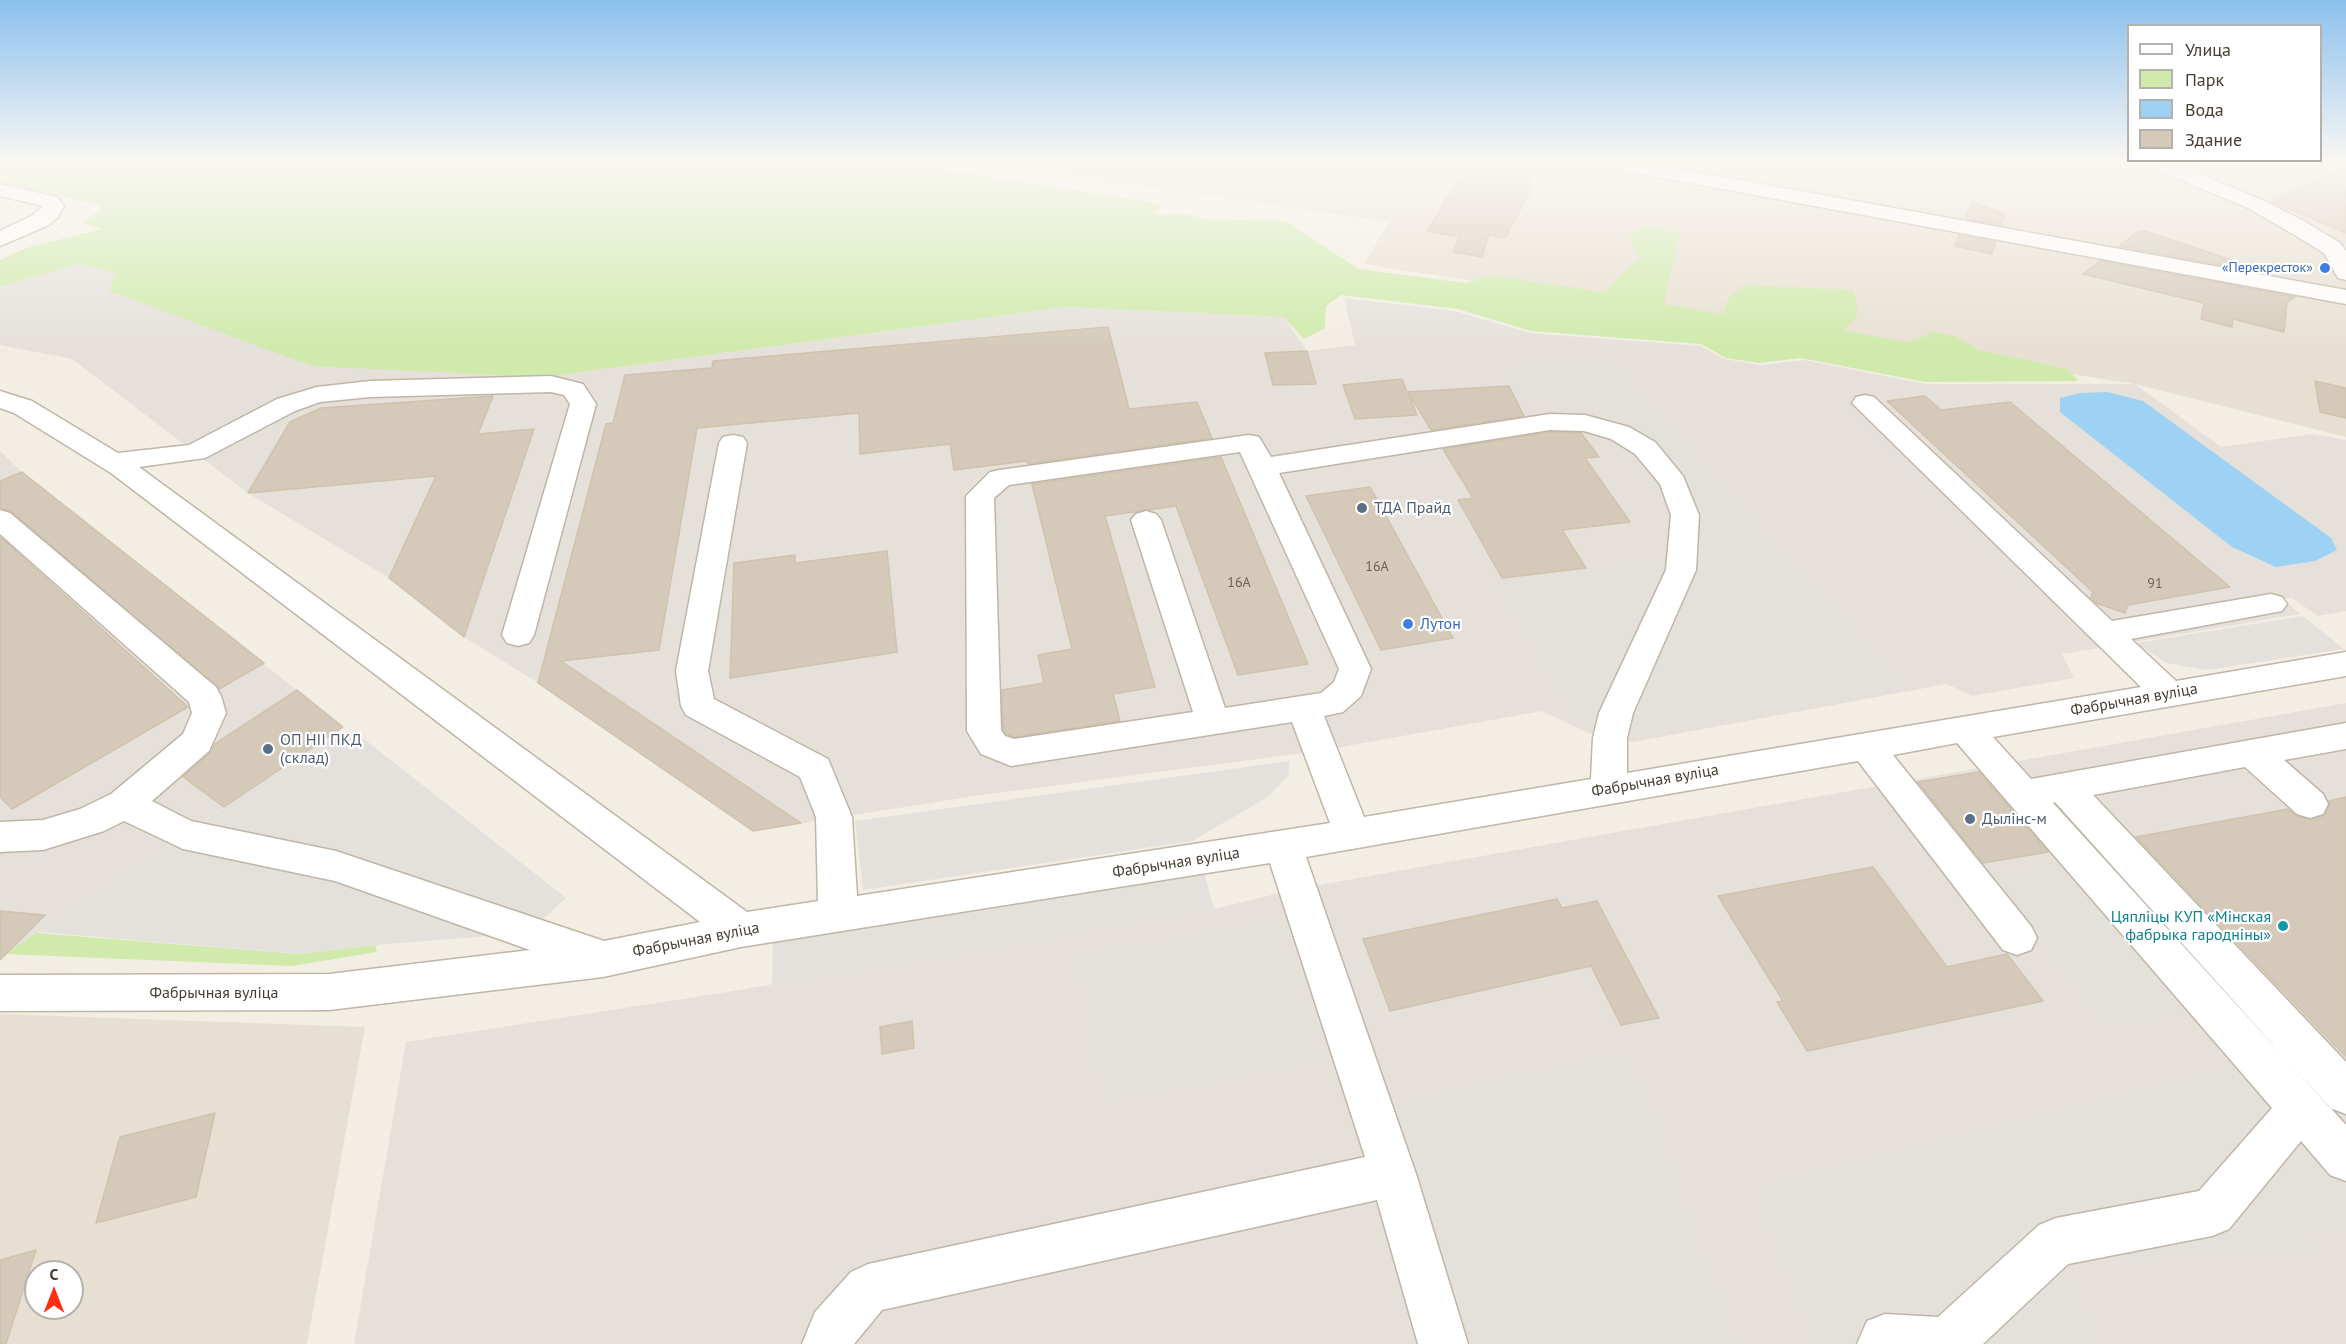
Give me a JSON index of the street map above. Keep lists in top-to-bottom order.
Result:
{
  "streets": {
    "street": ["Фабрычная вуліца"]
  },
  "places": [
    "«Перекресток»",
    "ТДА Прайд",
    "Лутон",
    "ОП НII ПКД (склад)",
    "Дылінс-м",
    "Цяпліцы КУП «Мінская фабрыка гародніны»"
  ],
  "house_numbers": ["16А", "16А", "91"],
  "legend": [
    "Улица",
    "Парк",
    "Вода",
    "Здание"
  ],
  "north": "top"
}
